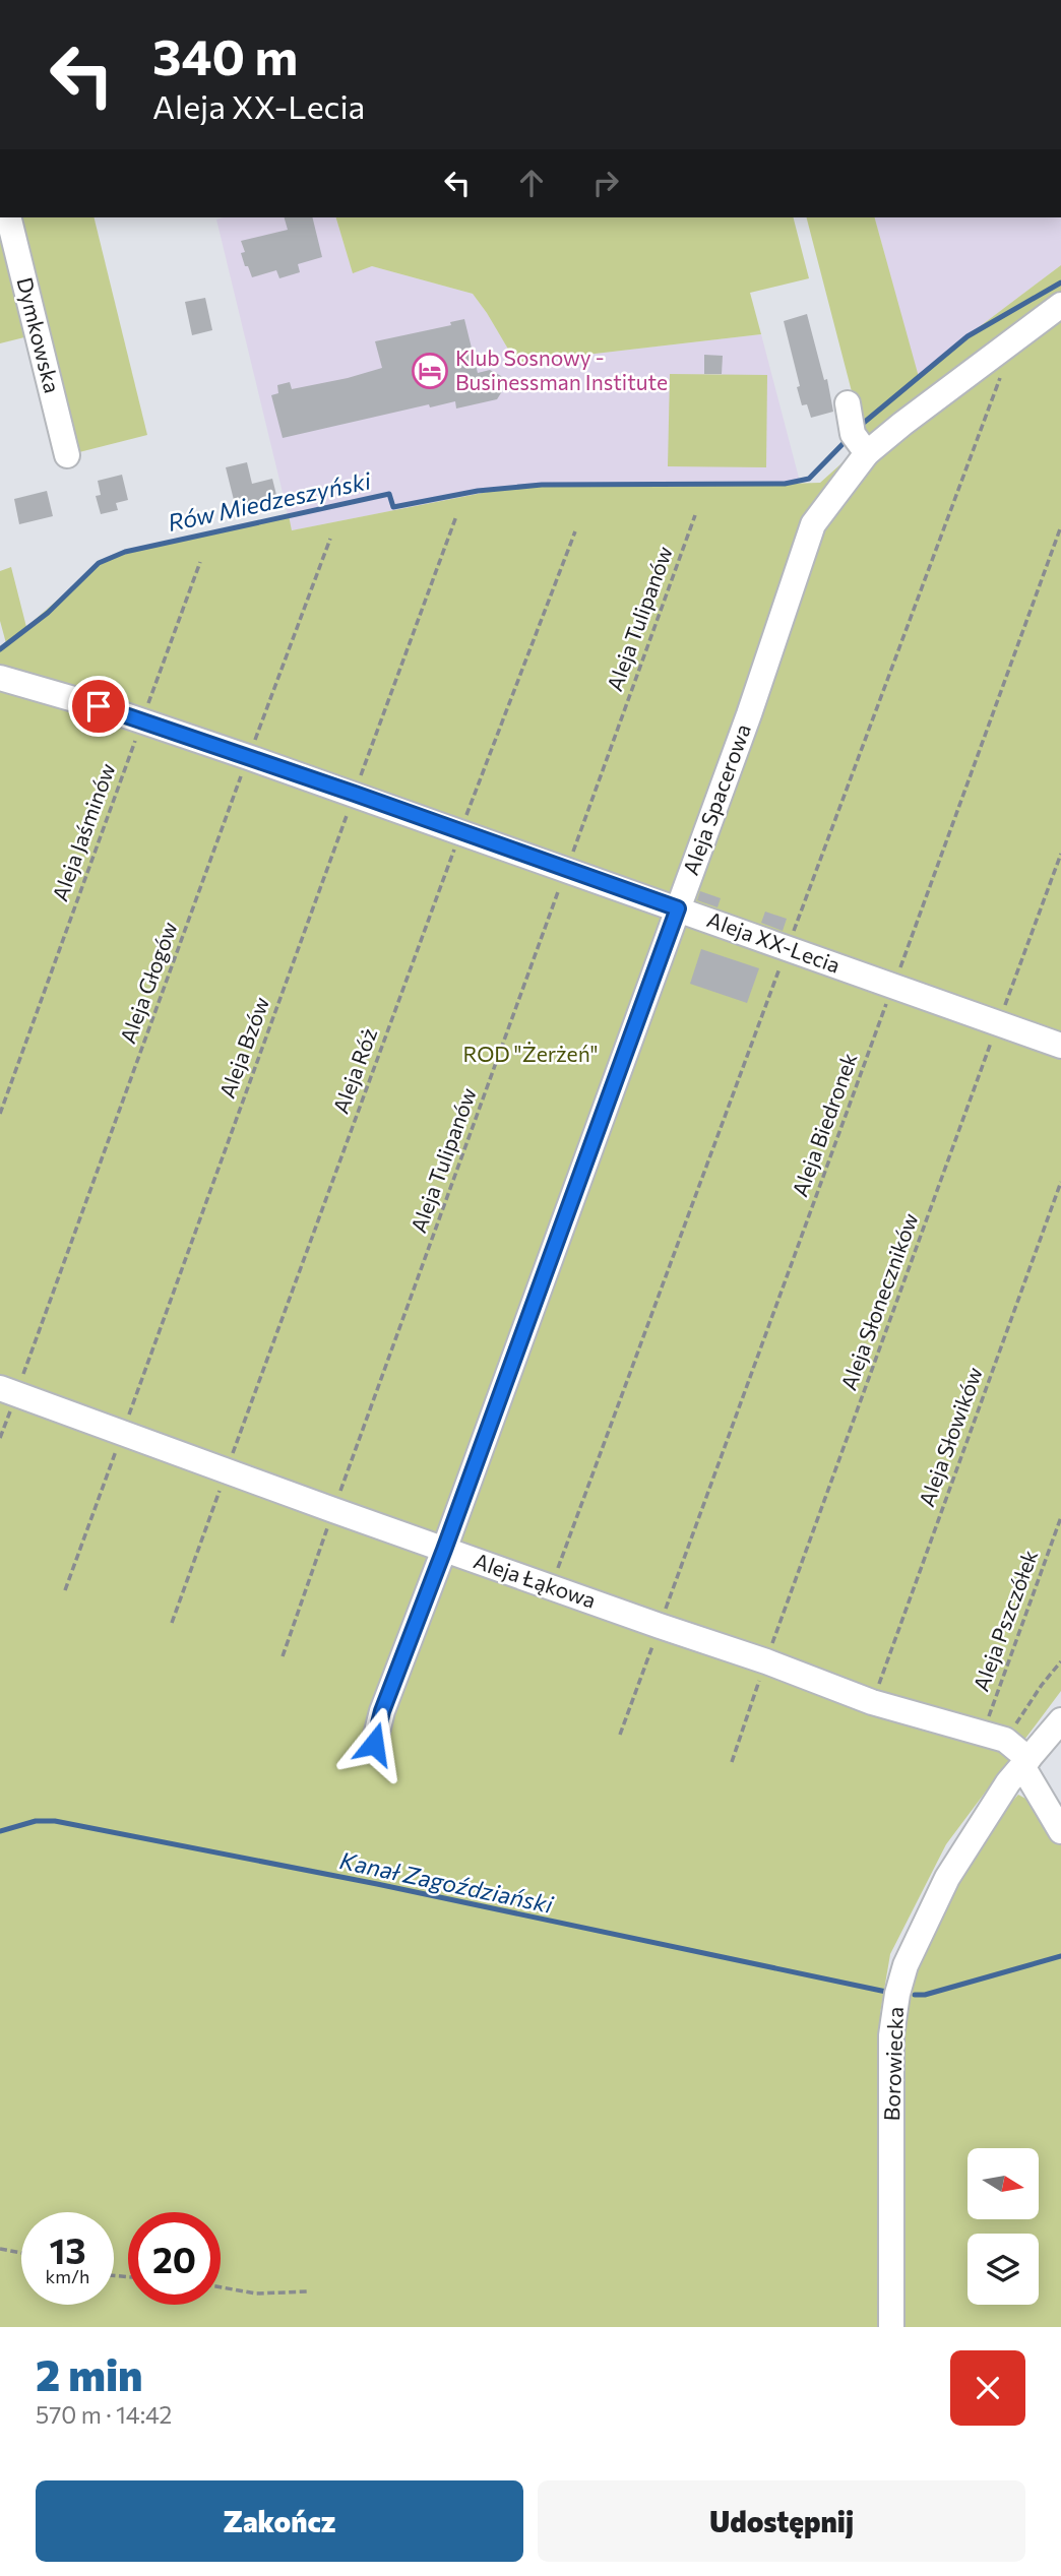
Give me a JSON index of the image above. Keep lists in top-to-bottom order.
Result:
{
  "streets": {
    "street": [
      "Dymkowska",
      "Aleja Spacerowa",
      "Aleja XX-Lecia",
      "Aleja Łąkowa",
      "Borowiecka"
    ],
    "path": [
      "Aleja Tulipanów",
      "Aleja Jaśminów",
      "Aleja Głogów",
      "Aleja Bzów",
      "Aleja Róż",
      "Aleja Biedronek",
      "Aleja Słoneczników",
      "Aleja Słowików",
      "Aleja Pszczółek"
    ]
  },
  "crossings": [
    ["Aleja Tulipanów", "Aleja XX-Lecia"],
    ["Aleja Tulipanów", "Aleja Łąkowa"],
    ["Aleja Spacerowa", "Aleja XX-Lecia"],
    ["Aleja Spacerowa", "Aleja Łąkowa"],
    ["Aleja Jaśminów", "Aleja XX-Lecia"],
    ["Aleja XX-Lecia", "Aleja Głogów"],
    ["Aleja XX-Lecia", "Aleja Bzów"],
    ["Aleja XX-Lecia", "Aleja Róż"],
    ["Aleja XX-Lecia", "Aleja Biedronek"],
    ["Aleja XX-Lecia", "Aleja Słoneczników"],
    ["Aleja Głogów", "Aleja Łąkowa"],
    ["Aleja Bzów", "Aleja Łąkowa"],
    ["Aleja Róż", "Aleja Łąkowa"],
    ["Aleja Biedronek", "Aleja Łąkowa"],
    ["Aleja Słoneczników", "Aleja Łąkowa"],
    ["Aleja Słowików", "Aleja Łąkowa"],
    ["Aleja Łąkowa", "Aleja Pszczółek"],
    ["Aleja Łąkowa", "Borowiecka"]
  ],
  "water": ["Rów Miedzeszyński", "Kanał Zagoździański"],
  "parks": ["ROD \"Żerżeń\""],
  "places": {
    "hotel": ["Klub Sosnowy - Businessman Institute"]
  },
  "north": "right",
  "page": {
    "turn": ["340 m", "Aleja XX-Lecia"],
    "speed": "13 km/h",
    "limit": "20",
    "heading": ["2 min", "570 m · 14:42"],
    "buttons": ["Zakończ", "Udostępnij"]
  }
}
